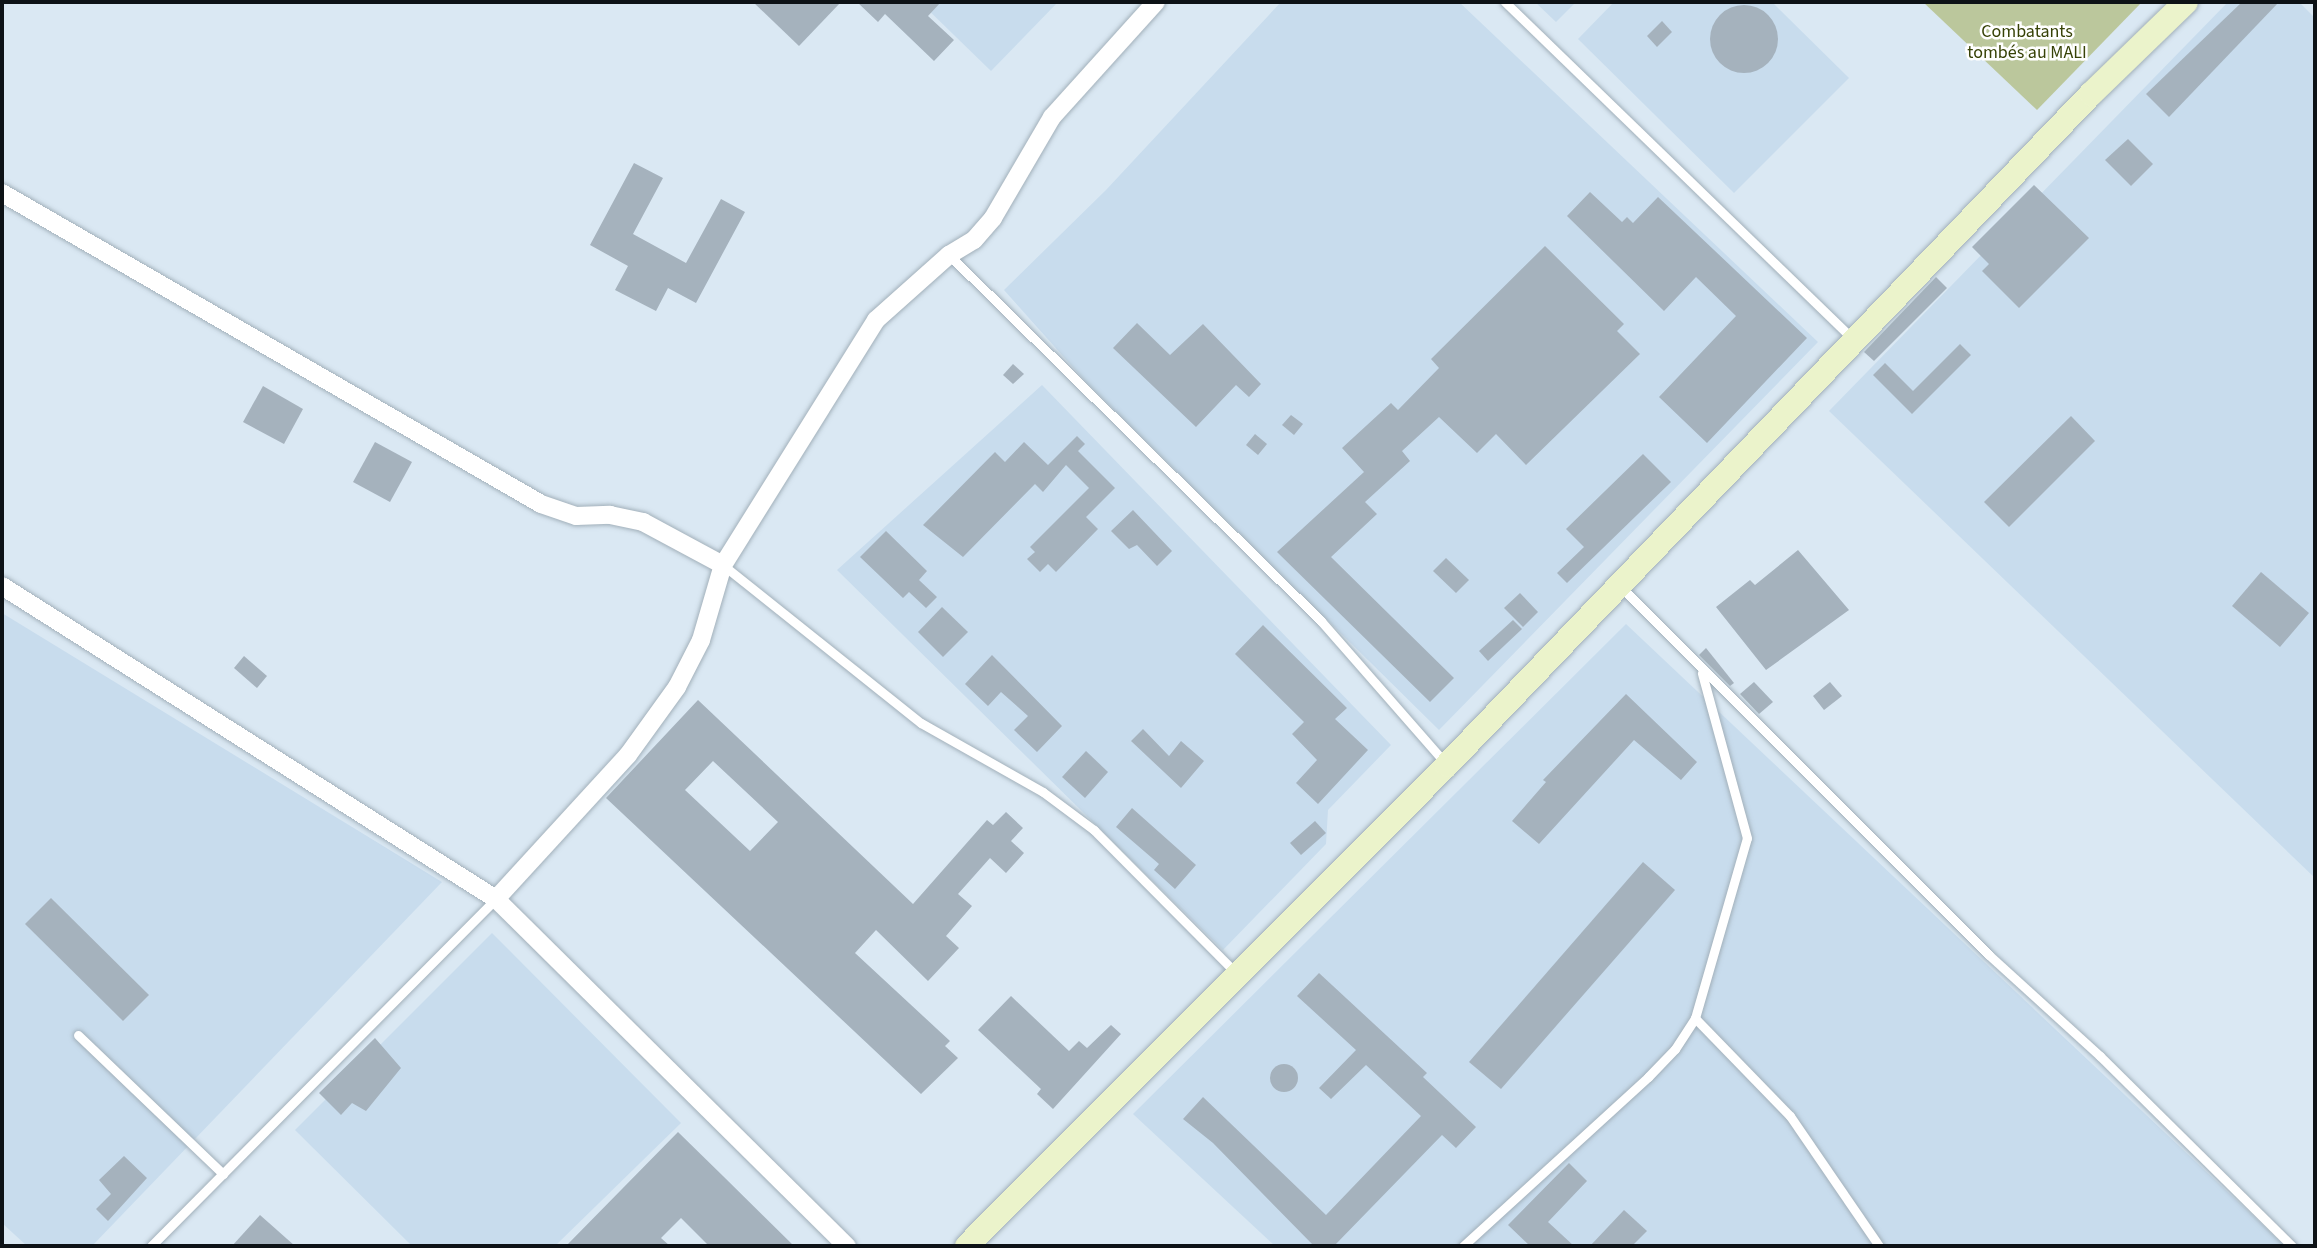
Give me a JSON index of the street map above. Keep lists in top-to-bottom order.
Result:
{
  "parks": ["Combatants tombés au MALI"]
}
